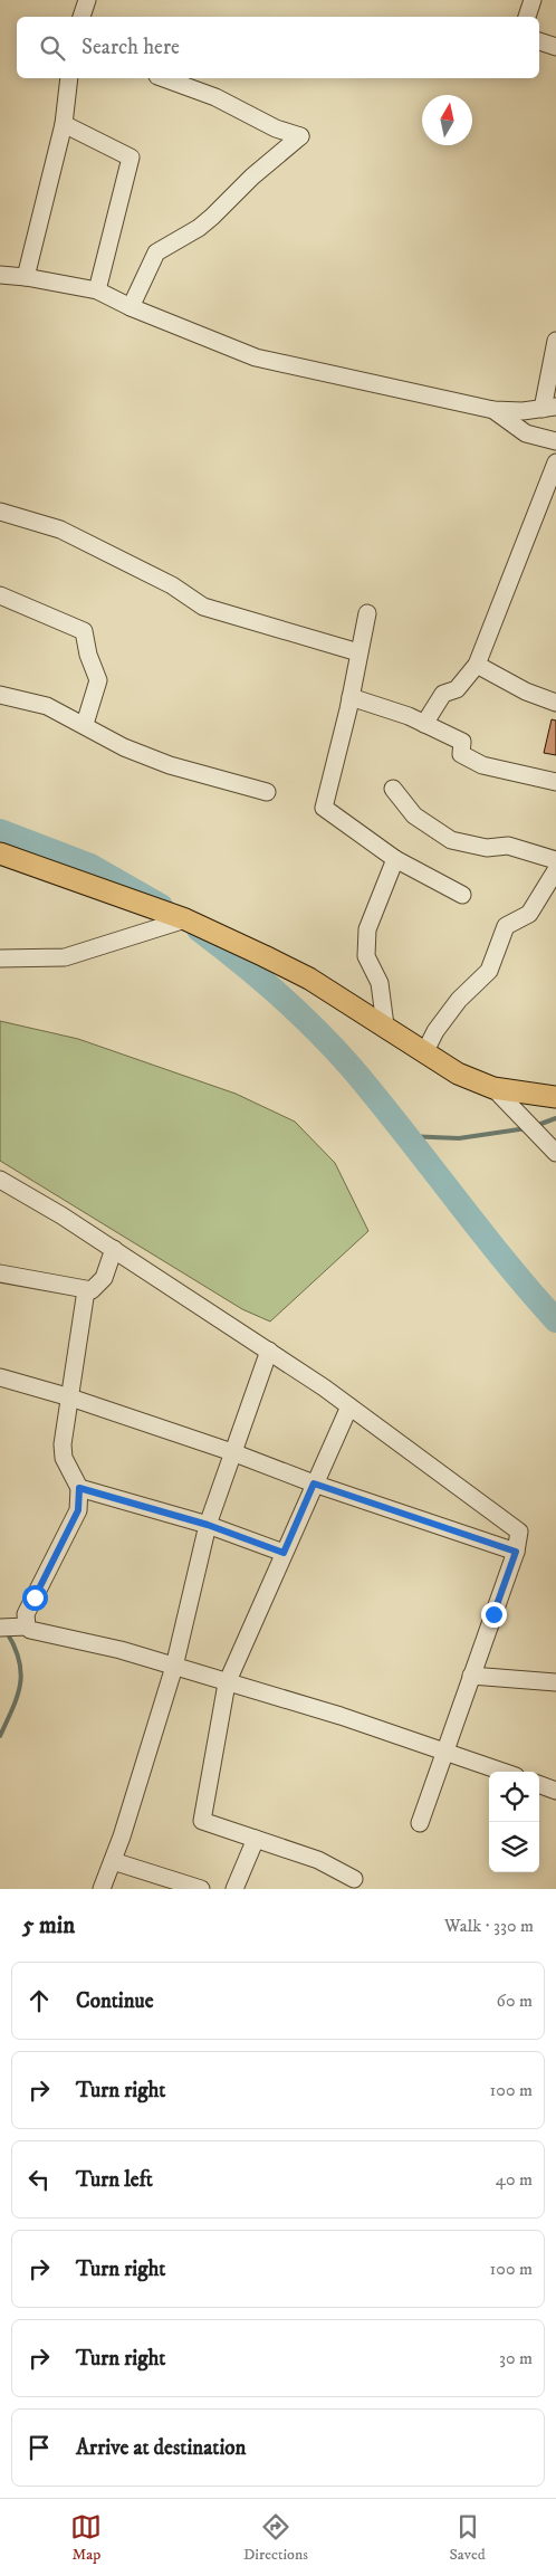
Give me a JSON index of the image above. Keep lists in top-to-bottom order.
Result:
{
  "north": "top",
  "page": {
    "search": "Search here",
    "heading": ["5 min", "Walk · 330 m"],
    "list": [
      ["Continue", "60 m"],
      ["Turn right", "100 m"],
      ["Turn left", "40 m"],
      ["Turn right", "100 m"],
      ["Turn right", "30 m"],
      "Arrive at destination"
    ],
    "nav": ["Map", "Directions", "Saved"]
  }
}
